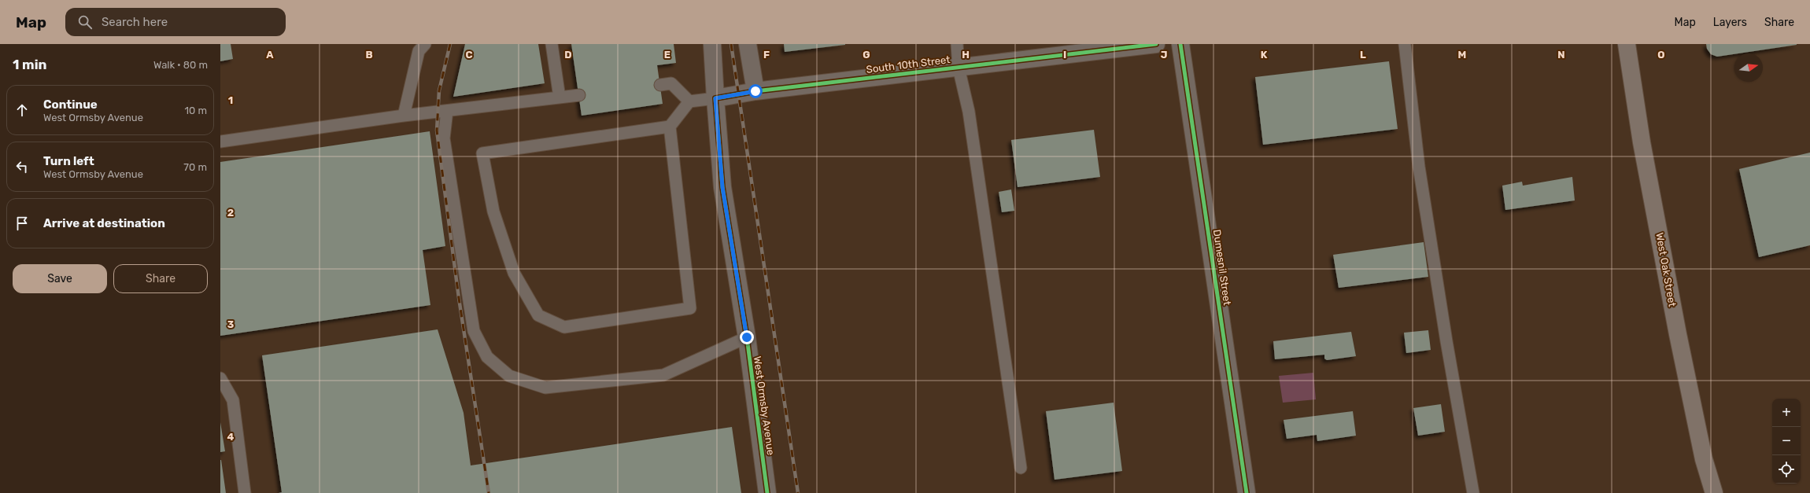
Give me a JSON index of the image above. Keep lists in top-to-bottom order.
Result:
{
  "streets": {
    "main road": ["West Oak Street"],
    "street": ["South 10th Street", "Dumesnil Street", "West Ormsby Avenue"]
  },
  "north": "right",
  "page": {
    "header": "Map",
    "search": "Search here",
    "nav": ["Map", "Layers", "Share"],
    "heading": ["1 min", "Walk · 80 m"],
    "list": [
      ["Continue", "West Ormsby Avenue", "10 m"],
      ["Turn left", "West Ormsby Avenue", "70 m"],
      "Arrive at destination"
    ],
    "buttons": ["Save", "Share"],
    "map_buttons": ["+", "−"]
  },
  "grid": {
    "columns": [
      "A",
      "B",
      "C",
      "D",
      "E",
      "F",
      "G",
      "H",
      "I",
      "J",
      "K",
      "L",
      "M",
      "N",
      "O"
    ],
    "rows": [
      "1",
      "2",
      "3",
      "4"
    ]
  }
}
